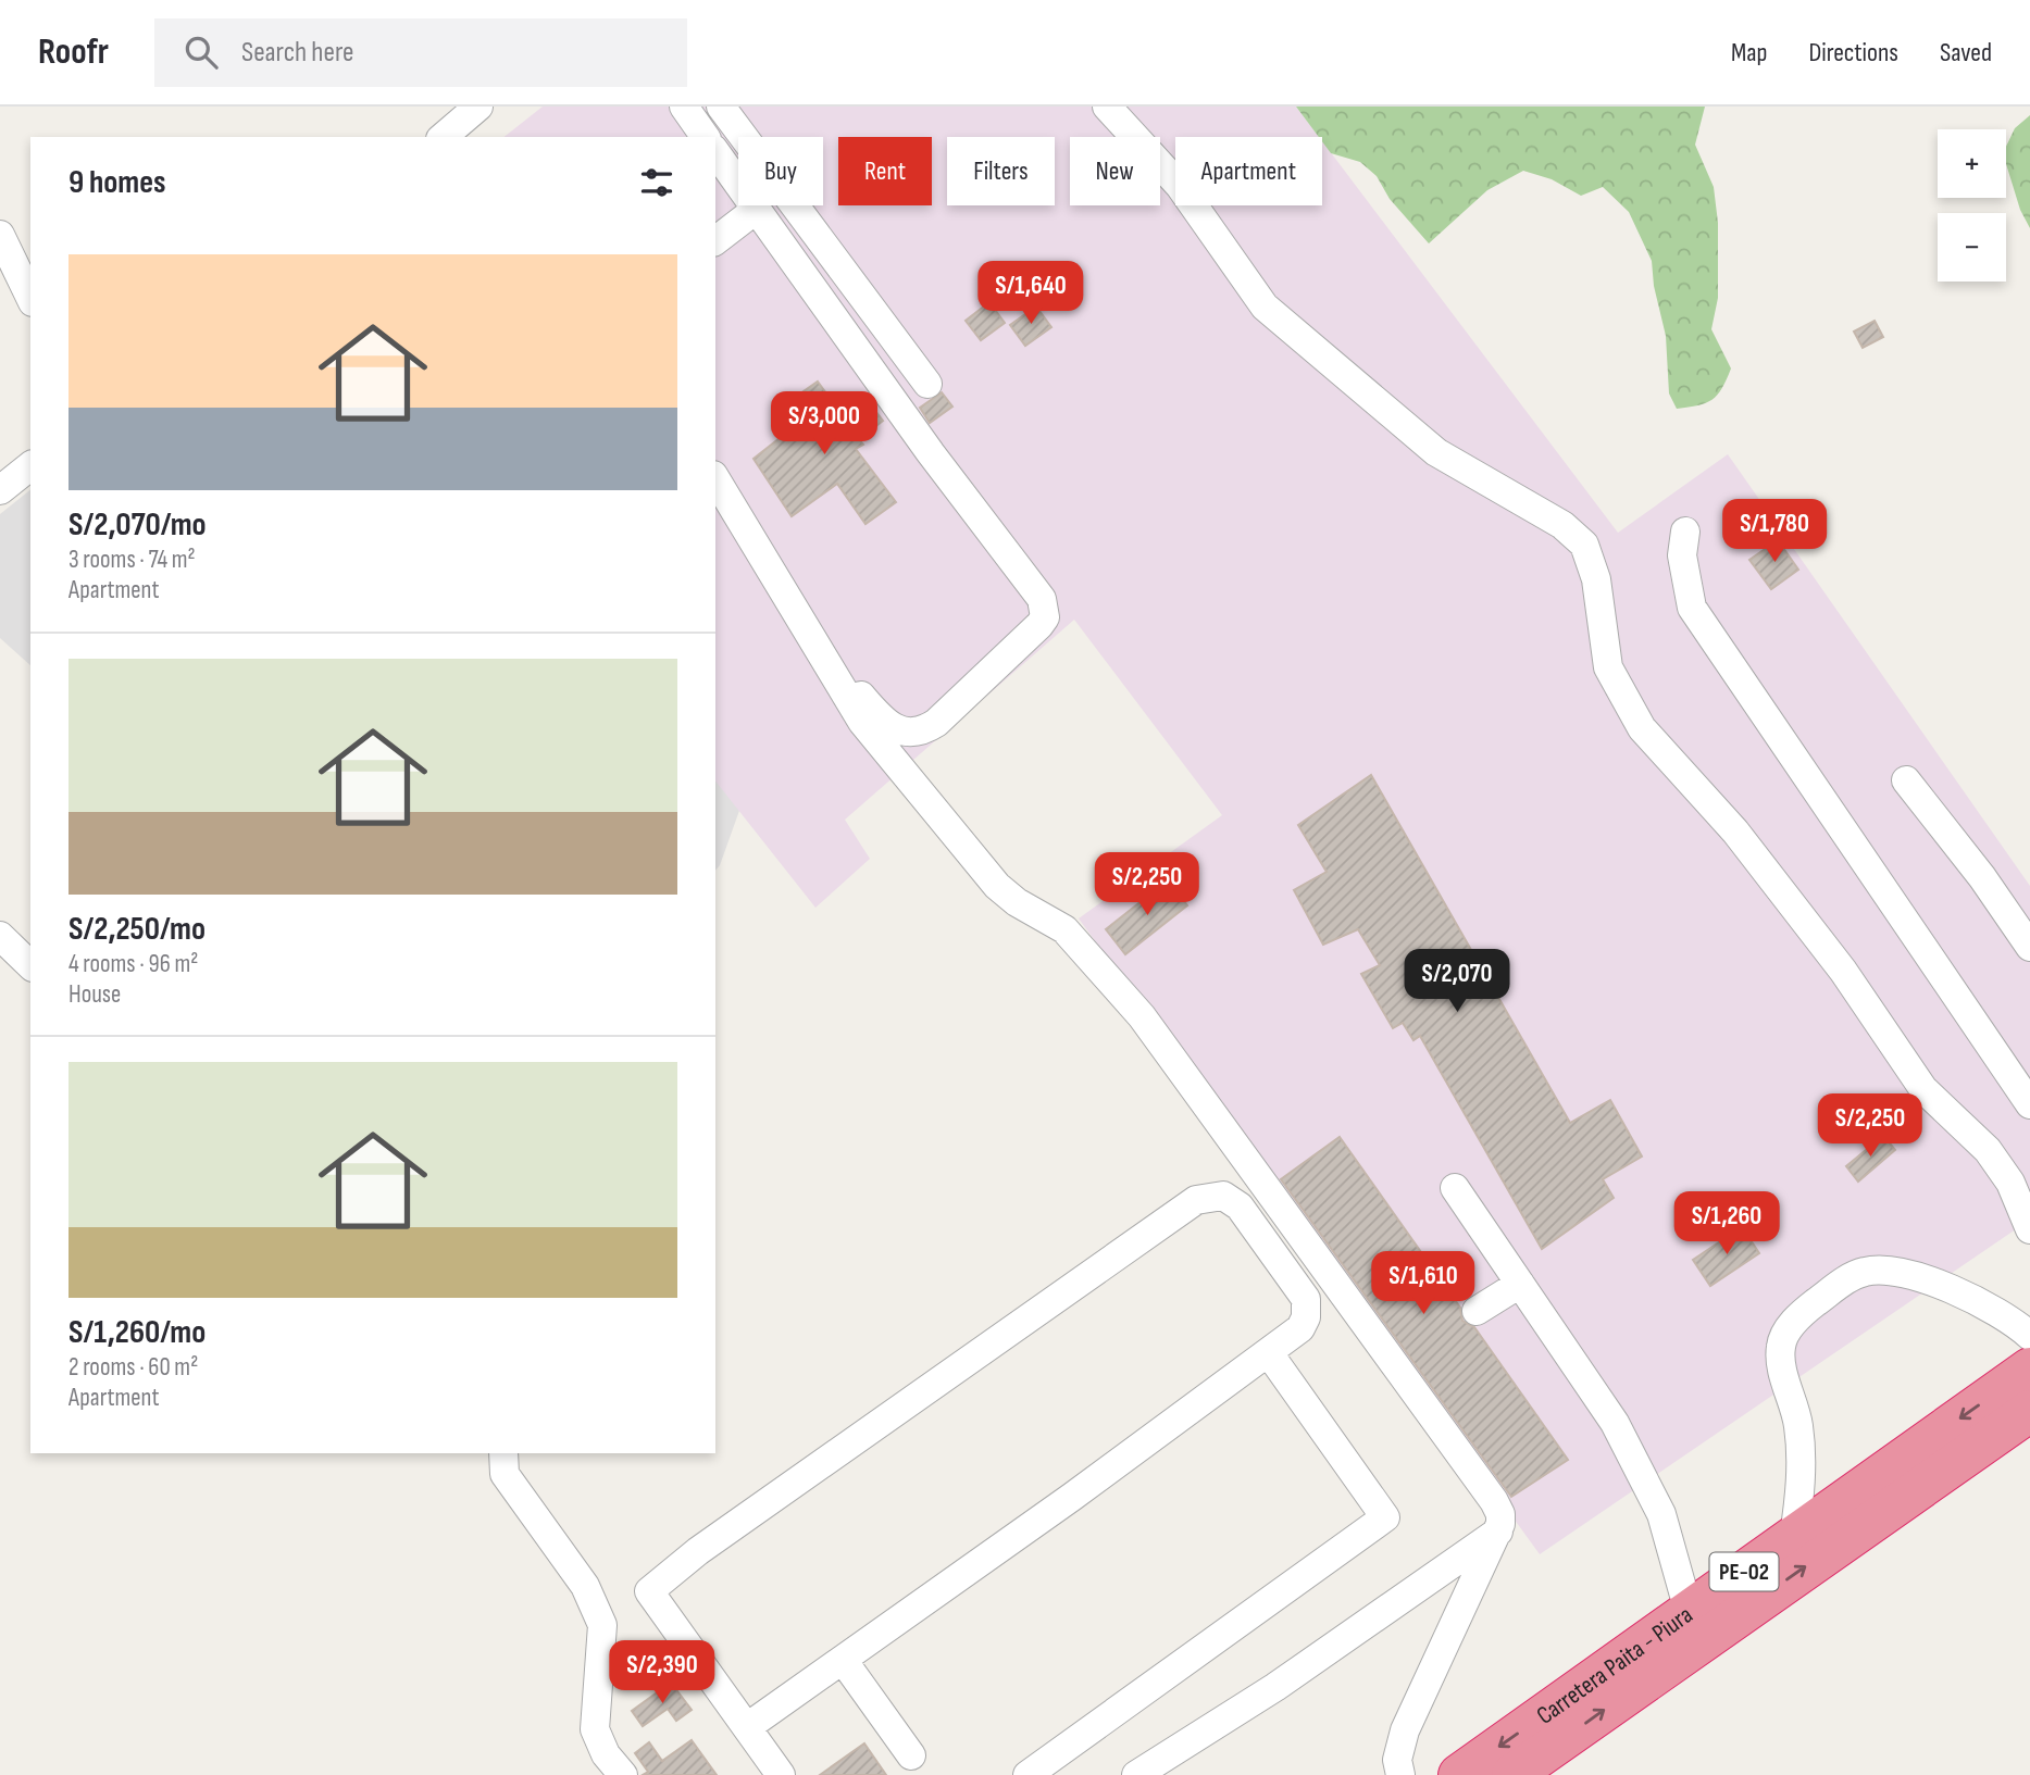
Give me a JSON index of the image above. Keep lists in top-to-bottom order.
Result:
{
  "streets": {
    "highway": ["PE-02", "Carretera Paita - Piura"]
  },
  "page": {
    "header": "Roofr",
    "search": "Search here",
    "nav": ["Map", "Directions", "Saved"],
    "map_buttons": ["+", "−"],
    "chip": [
      "Buy",
      "Rent",
      "Filters",
      "New",
      "Apartment"
    ],
    "heading": "9 homes",
    "list": [
      {
        "name": "S/2,070/mo",
        "note": "3 rooms · 74 m² · Apartment"
      },
      {
        "name": "S/2,250/mo",
        "note": "4 rooms · 96 m² · House"
      },
      {
        "name": "S/1,260/mo",
        "note": "2 rooms · 60 m² · Apartment"
      }
    ],
    "price": [
      "S/1,640",
      "S/3,000",
      "S/1,780",
      "S/2,250",
      "S/2,070",
      "S/2,250",
      "S/1,260",
      "S/1,610",
      "S/2,390"
    ]
  }
}
